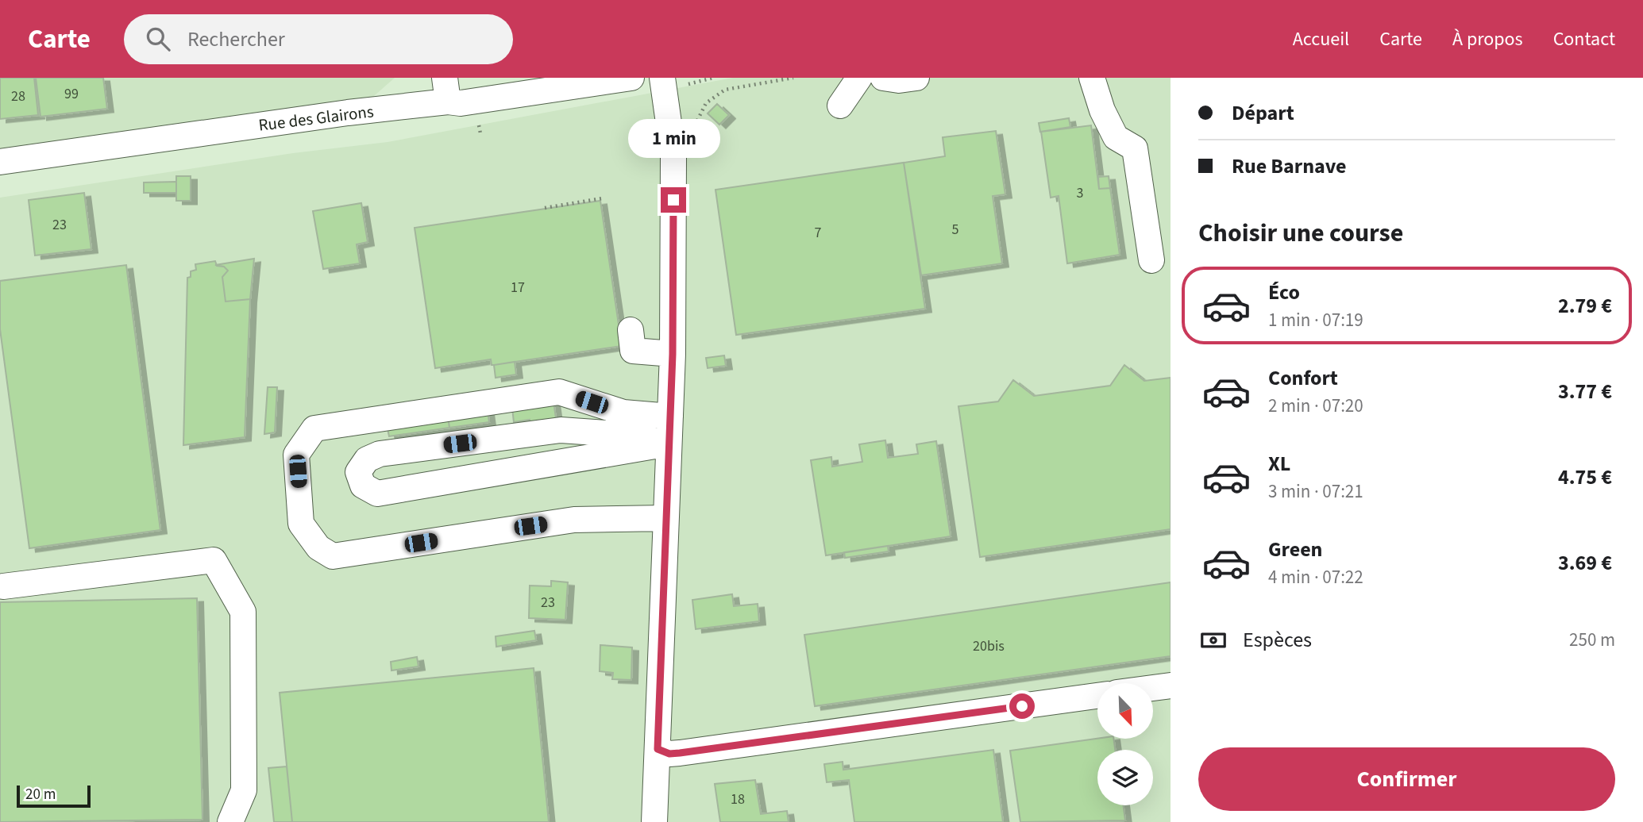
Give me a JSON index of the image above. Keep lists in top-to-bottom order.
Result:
{
  "streets": {
    "street": ["Rue des Glairons"]
  },
  "house_numbers": [
    "99",
    "28",
    "3",
    "23",
    "5",
    "7",
    "17",
    "23",
    "20bis",
    "18"
  ],
  "scale_bar": "20 m",
  "north": "bottom right",
  "page": {
    "header": "Carte",
    "search": "Rechercher",
    "nav": [
      "Accueil",
      "Carte",
      "À propos",
      "Contact"
    ],
    "banner": ["Départ", "Rue Barnave"],
    "bubble": "1 min",
    "heading": "Choisir une course",
    "list": [
      {
        "name": "Éco",
        "note": "1 min · 07:19",
        "value": "2.79 €"
      },
      {
        "name": "Confort",
        "note": "2 min · 07:20",
        "value": "3.77 €"
      },
      {
        "name": "XL",
        "note": "3 min · 07:21",
        "value": "4.75 €"
      },
      {
        "name": "Green",
        "note": "4 min · 07:22",
        "value": "3.69 €"
      }
    ],
    "pay": ["Espèces", "250 m"],
    "buttons": "Confirmer",
    "scale": "20 m"
  }
}
